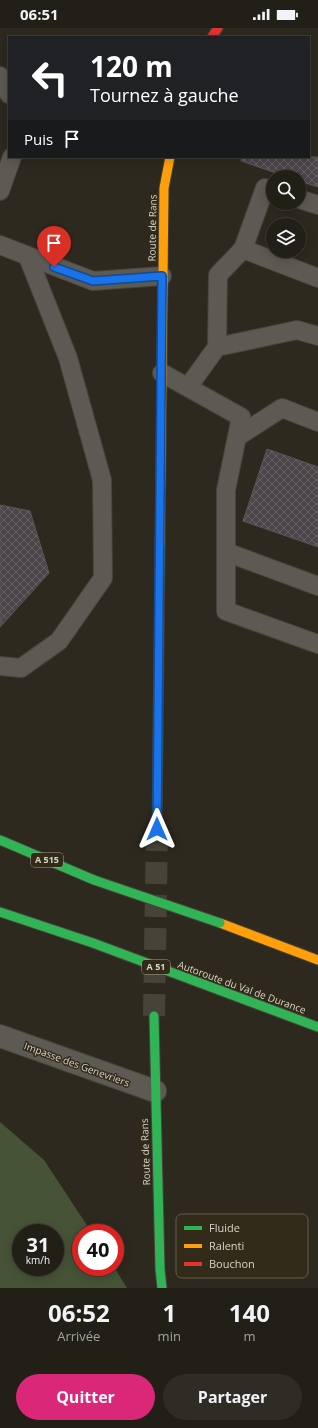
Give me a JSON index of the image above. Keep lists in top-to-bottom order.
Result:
{
  "streets": {
    "main road": [
      "Route de Rans",
      "A 515",
      "A 51",
      "Autoroute du Val de Durance"
    ],
    "street": ["Impasse des Genevriers"]
  },
  "crossings": [
    ["Route de Rans", "Impasse des Genevriers"]
  ],
  "legend": ["Fluide", "Ralenti", "Bouchon"],
  "page": {
    "status": "06:51",
    "turn": ["120 m", "Tournez à gauche"],
    "then": "Puis",
    "speed": "31 km/h",
    "limit": "40",
    "eta": [
      "06:52",
      "Arrivée",
      "1",
      "min",
      "140",
      "m"
    ],
    "buttons": ["Quitter", "Partager"]
  }
}
